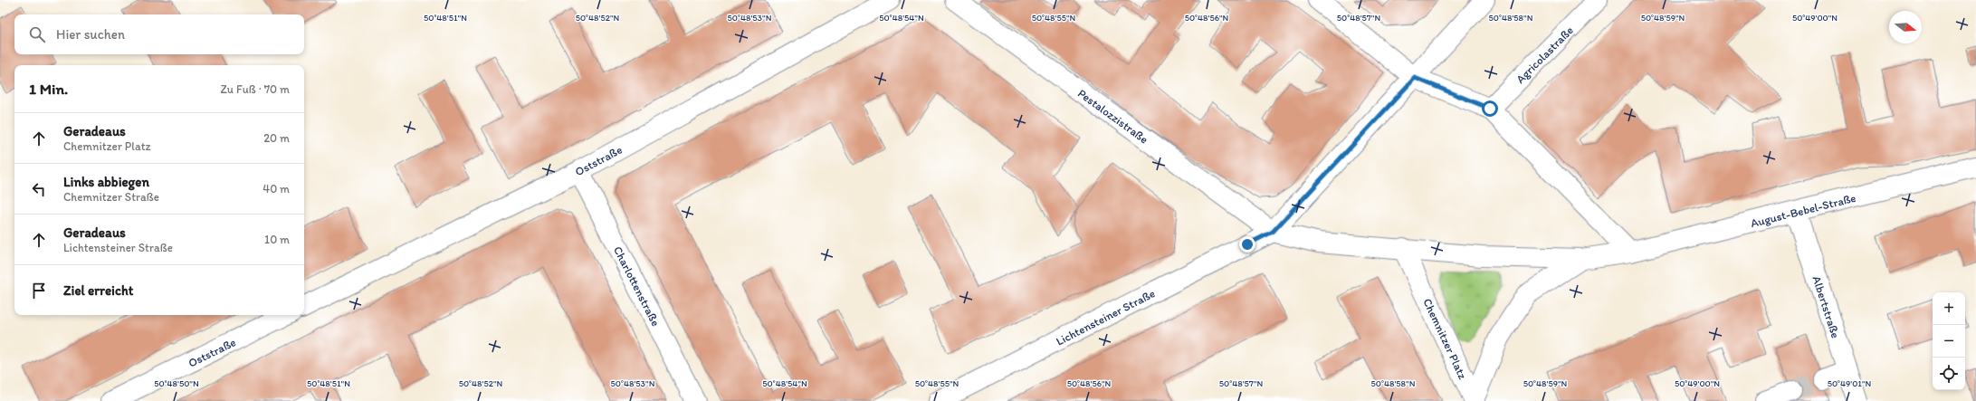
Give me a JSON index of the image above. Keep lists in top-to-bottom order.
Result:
{
  "streets": {
    "street": [
      "Agricolastraße",
      "Pestalozzistraße",
      "Oststraße",
      "August-Bebel-Straße",
      "Charlottenstraße",
      "Albertstraße",
      "Lichtensteiner Straße",
      "Chemnitzer Platz"
    ]
  },
  "crossings": [
    ["Pestalozzistraße", "Lichtensteiner Straße"],
    ["Pestalozzistraße", "Chemnitzer Platz"],
    ["Oststraße", "Charlottenstraße"],
    ["August-Bebel-Straße", "Albertstraße"],
    ["August-Bebel-Straße", "Chemnitzer Platz"],
    ["Lichtensteiner Straße", "Chemnitzer Platz"]
  ],
  "north": "right",
  "page": {
    "search": "Hier suchen",
    "heading": ["1 Min.", "Zu Fuß · 70 m"],
    "list": [
      ["Geradeaus", "Chemnitzer Platz", "20 m"],
      ["Links abbiegen", "Chemnitzer Straße", "40 m"],
      ["Geradeaus", "Lichtensteiner Straße", "10 m"],
      "Ziel erreicht"
    ],
    "map_buttons": ["+", "−"]
  },
  "coordinates": [
    "50°48'51\"N",
    "50°48'52\"N",
    "50°48'53\"N",
    "50°48'54\"N",
    "50°48'55\"N",
    "50°48'56\"N",
    "50°48'57\"N",
    "50°48'58\"N",
    "50°48'59\"N",
    "50°49'00\"N",
    "50°48'50\"N",
    "50°49'01\"N"
  ]
}
